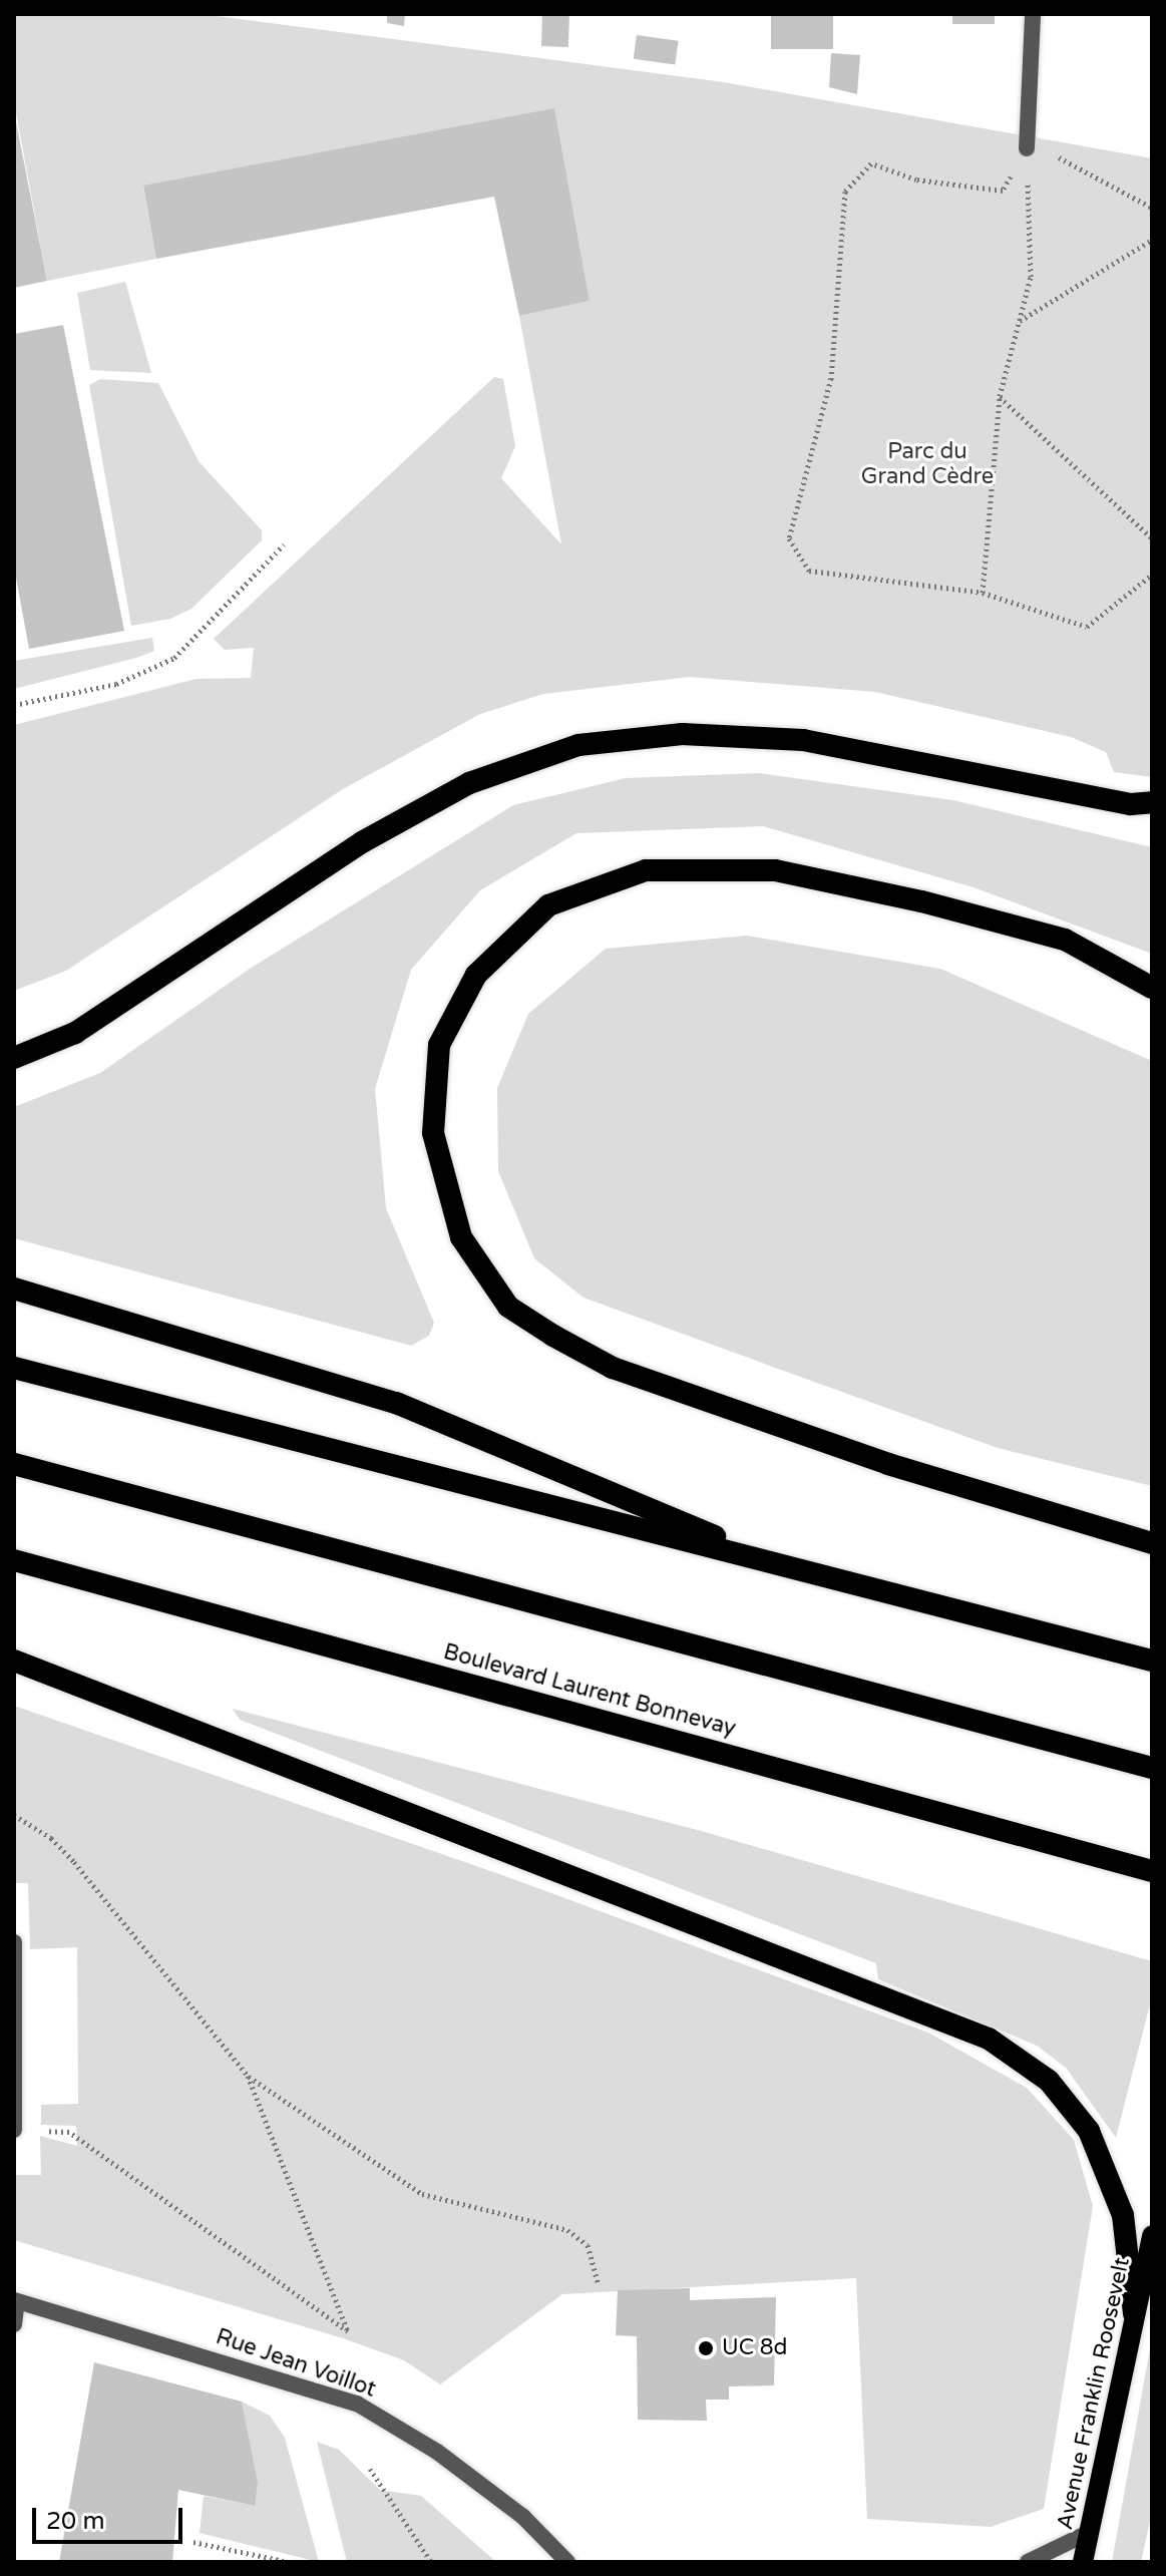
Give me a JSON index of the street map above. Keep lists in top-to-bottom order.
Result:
{
  "streets": {
    "highway": ["Boulevard Laurent Bonnevay"],
    "main road": ["Avenue Franklin Roosevelt"],
    "street": ["Rue Jean Voillot"]
  },
  "parks": ["Parc du Grand Cèdre"],
  "places": ["UC 8d"],
  "scale_bar": "20 m"
}
